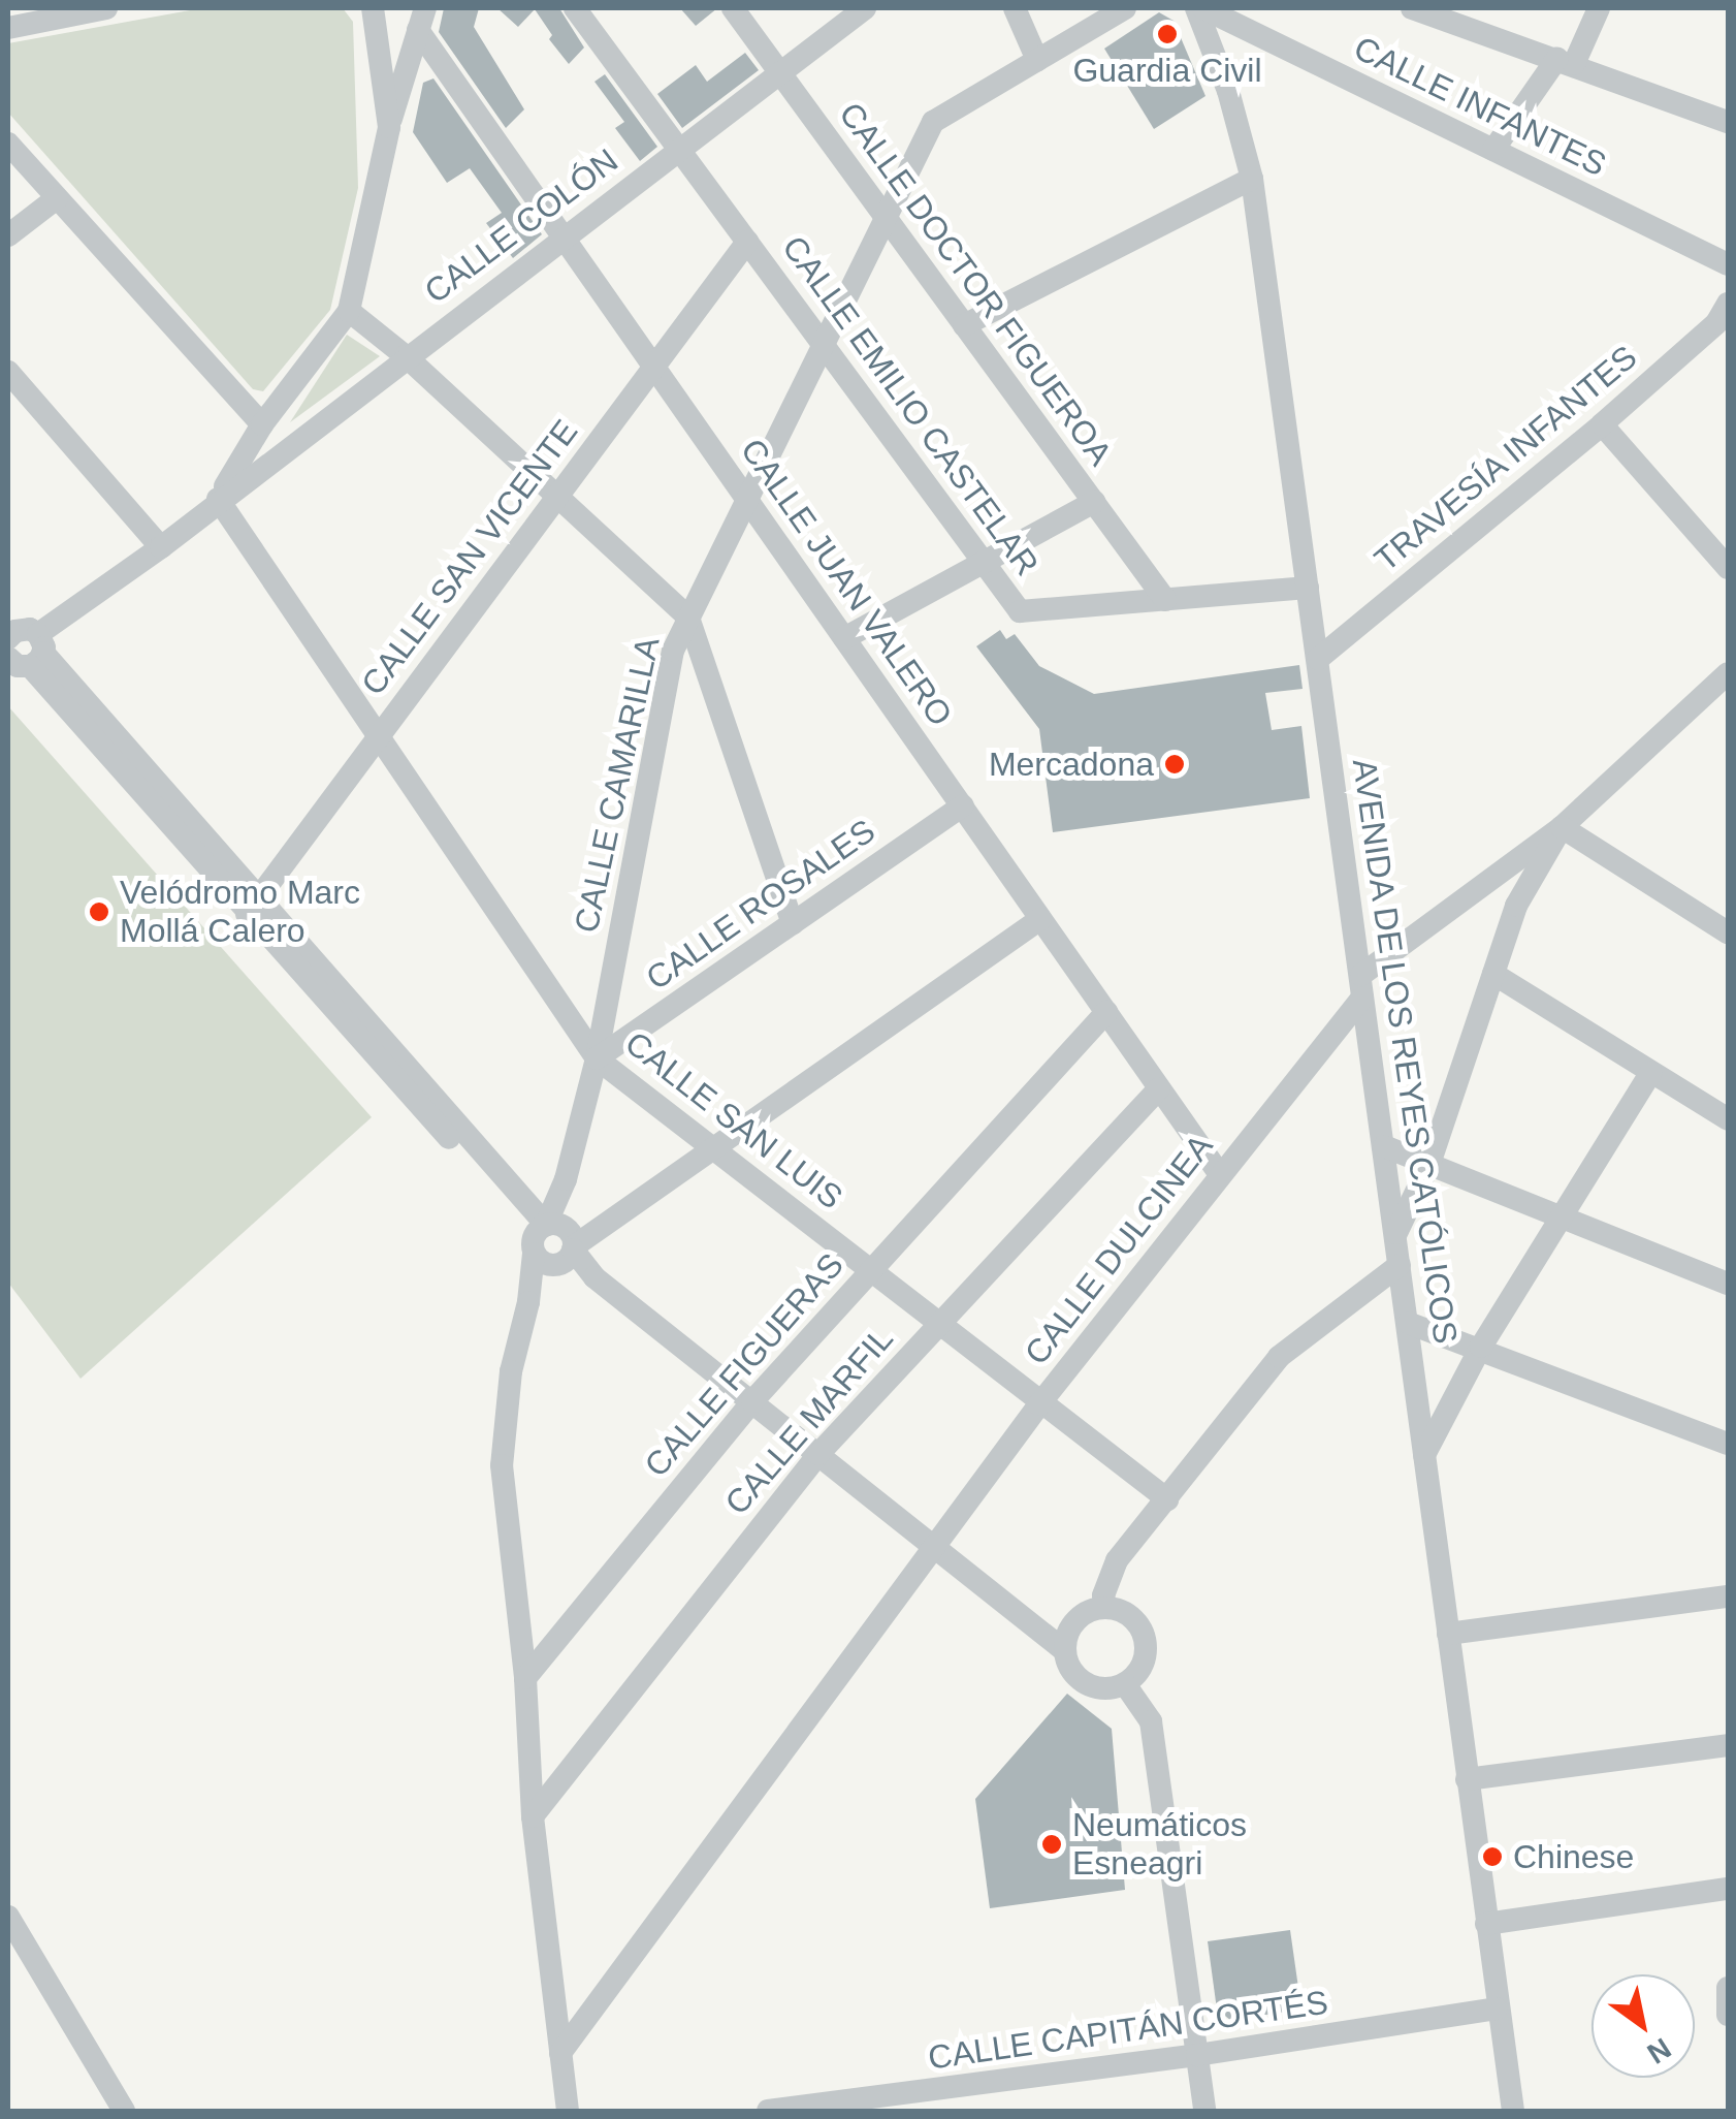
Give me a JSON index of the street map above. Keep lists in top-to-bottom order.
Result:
{
  "streets": {
    "street": [
      "CALLE INFANTES",
      "CALLE COLÓN",
      "CALLE DOCTOR FIGUEROA",
      "CALLE EMILIO CASTELAR",
      "TRAVESÍA INFANTES",
      "CALLE SAN VICENTE",
      "CALLE JUAN VALERO",
      "CALLE CAMARILLA",
      "CALLE ROSALES",
      "AVENIDA DE LOS REYES CATÓLICOS",
      "CALLE SAN LUIS",
      "CALLE DULCINEA",
      "CALLE FIGUERAS",
      "CALLE MARFIL",
      "CALLE CAPITÁN CORTÉS"
    ]
  },
  "crossings": [
    ["CALLE INFANTES", "AVENIDA DE LOS REYES CATÓLICOS"],
    ["CALLE COLÓN", "CALLE DOCTOR FIGUEROA"],
    ["CALLE COLÓN", "CALLE EMILIO CASTELAR"],
    ["CALLE COLÓN", "CALLE JUAN VALERO"],
    ["CALLE COLÓN", "CALLE SAN LUIS"],
    ["CALLE DOCTOR FIGUEROA", "CALLE EMILIO CASTELAR"],
    ["CALLE DOCTOR FIGUEROA", "CALLE CAMARILLA"],
    ["CALLE EMILIO CASTELAR", "CALLE SAN VICENTE"],
    ["CALLE EMILIO CASTELAR", "CALLE CAMARILLA"],
    ["CALLE EMILIO CASTELAR", "AVENIDA DE LOS REYES CATÓLICOS"],
    ["TRAVESÍA INFANTES", "AVENIDA DE LOS REYES CATÓLICOS"],
    ["CALLE SAN VICENTE", "CALLE JUAN VALERO"],
    ["CALLE SAN VICENTE", "CALLE SAN LUIS"],
    ["CALLE JUAN VALERO", "CALLE CAMARILLA"],
    ["CALLE JUAN VALERO", "CALLE ROSALES"],
    ["CALLE JUAN VALERO", "CALLE DULCINEA"],
    ["CALLE JUAN VALERO", "CALLE FIGUERAS"],
    ["CALLE JUAN VALERO", "CALLE MARFIL"],
    ["CALLE CAMARILLA", "CALLE ROSALES"],
    ["CALLE CAMARILLA", "CALLE SAN LUIS"],
    ["CALLE CAMARILLA", "CALLE DULCINEA"],
    ["CALLE CAMARILLA", "CALLE FIGUERAS"],
    ["CALLE CAMARILLA", "CALLE MARFIL"],
    ["CALLE ROSALES", "CALLE SAN LUIS"],
    ["AVENIDA DE LOS REYES CATÓLICOS", "CALLE DULCINEA"],
    ["AVENIDA DE LOS REYES CATÓLICOS", "CALLE CAPITÁN CORTÉS"],
    ["CALLE SAN LUIS", "CALLE DULCINEA"],
    ["CALLE SAN LUIS", "CALLE FIGUERAS"],
    ["CALLE SAN LUIS", "CALLE MARFIL"]
  ],
  "places": [
    "Guardia Civil",
    "Mercadona",
    "Velódromo Marc Mollá Calero",
    "Neumáticos Esneagri",
    "Chinese"
  ],
  "north": "bottom right"
}
